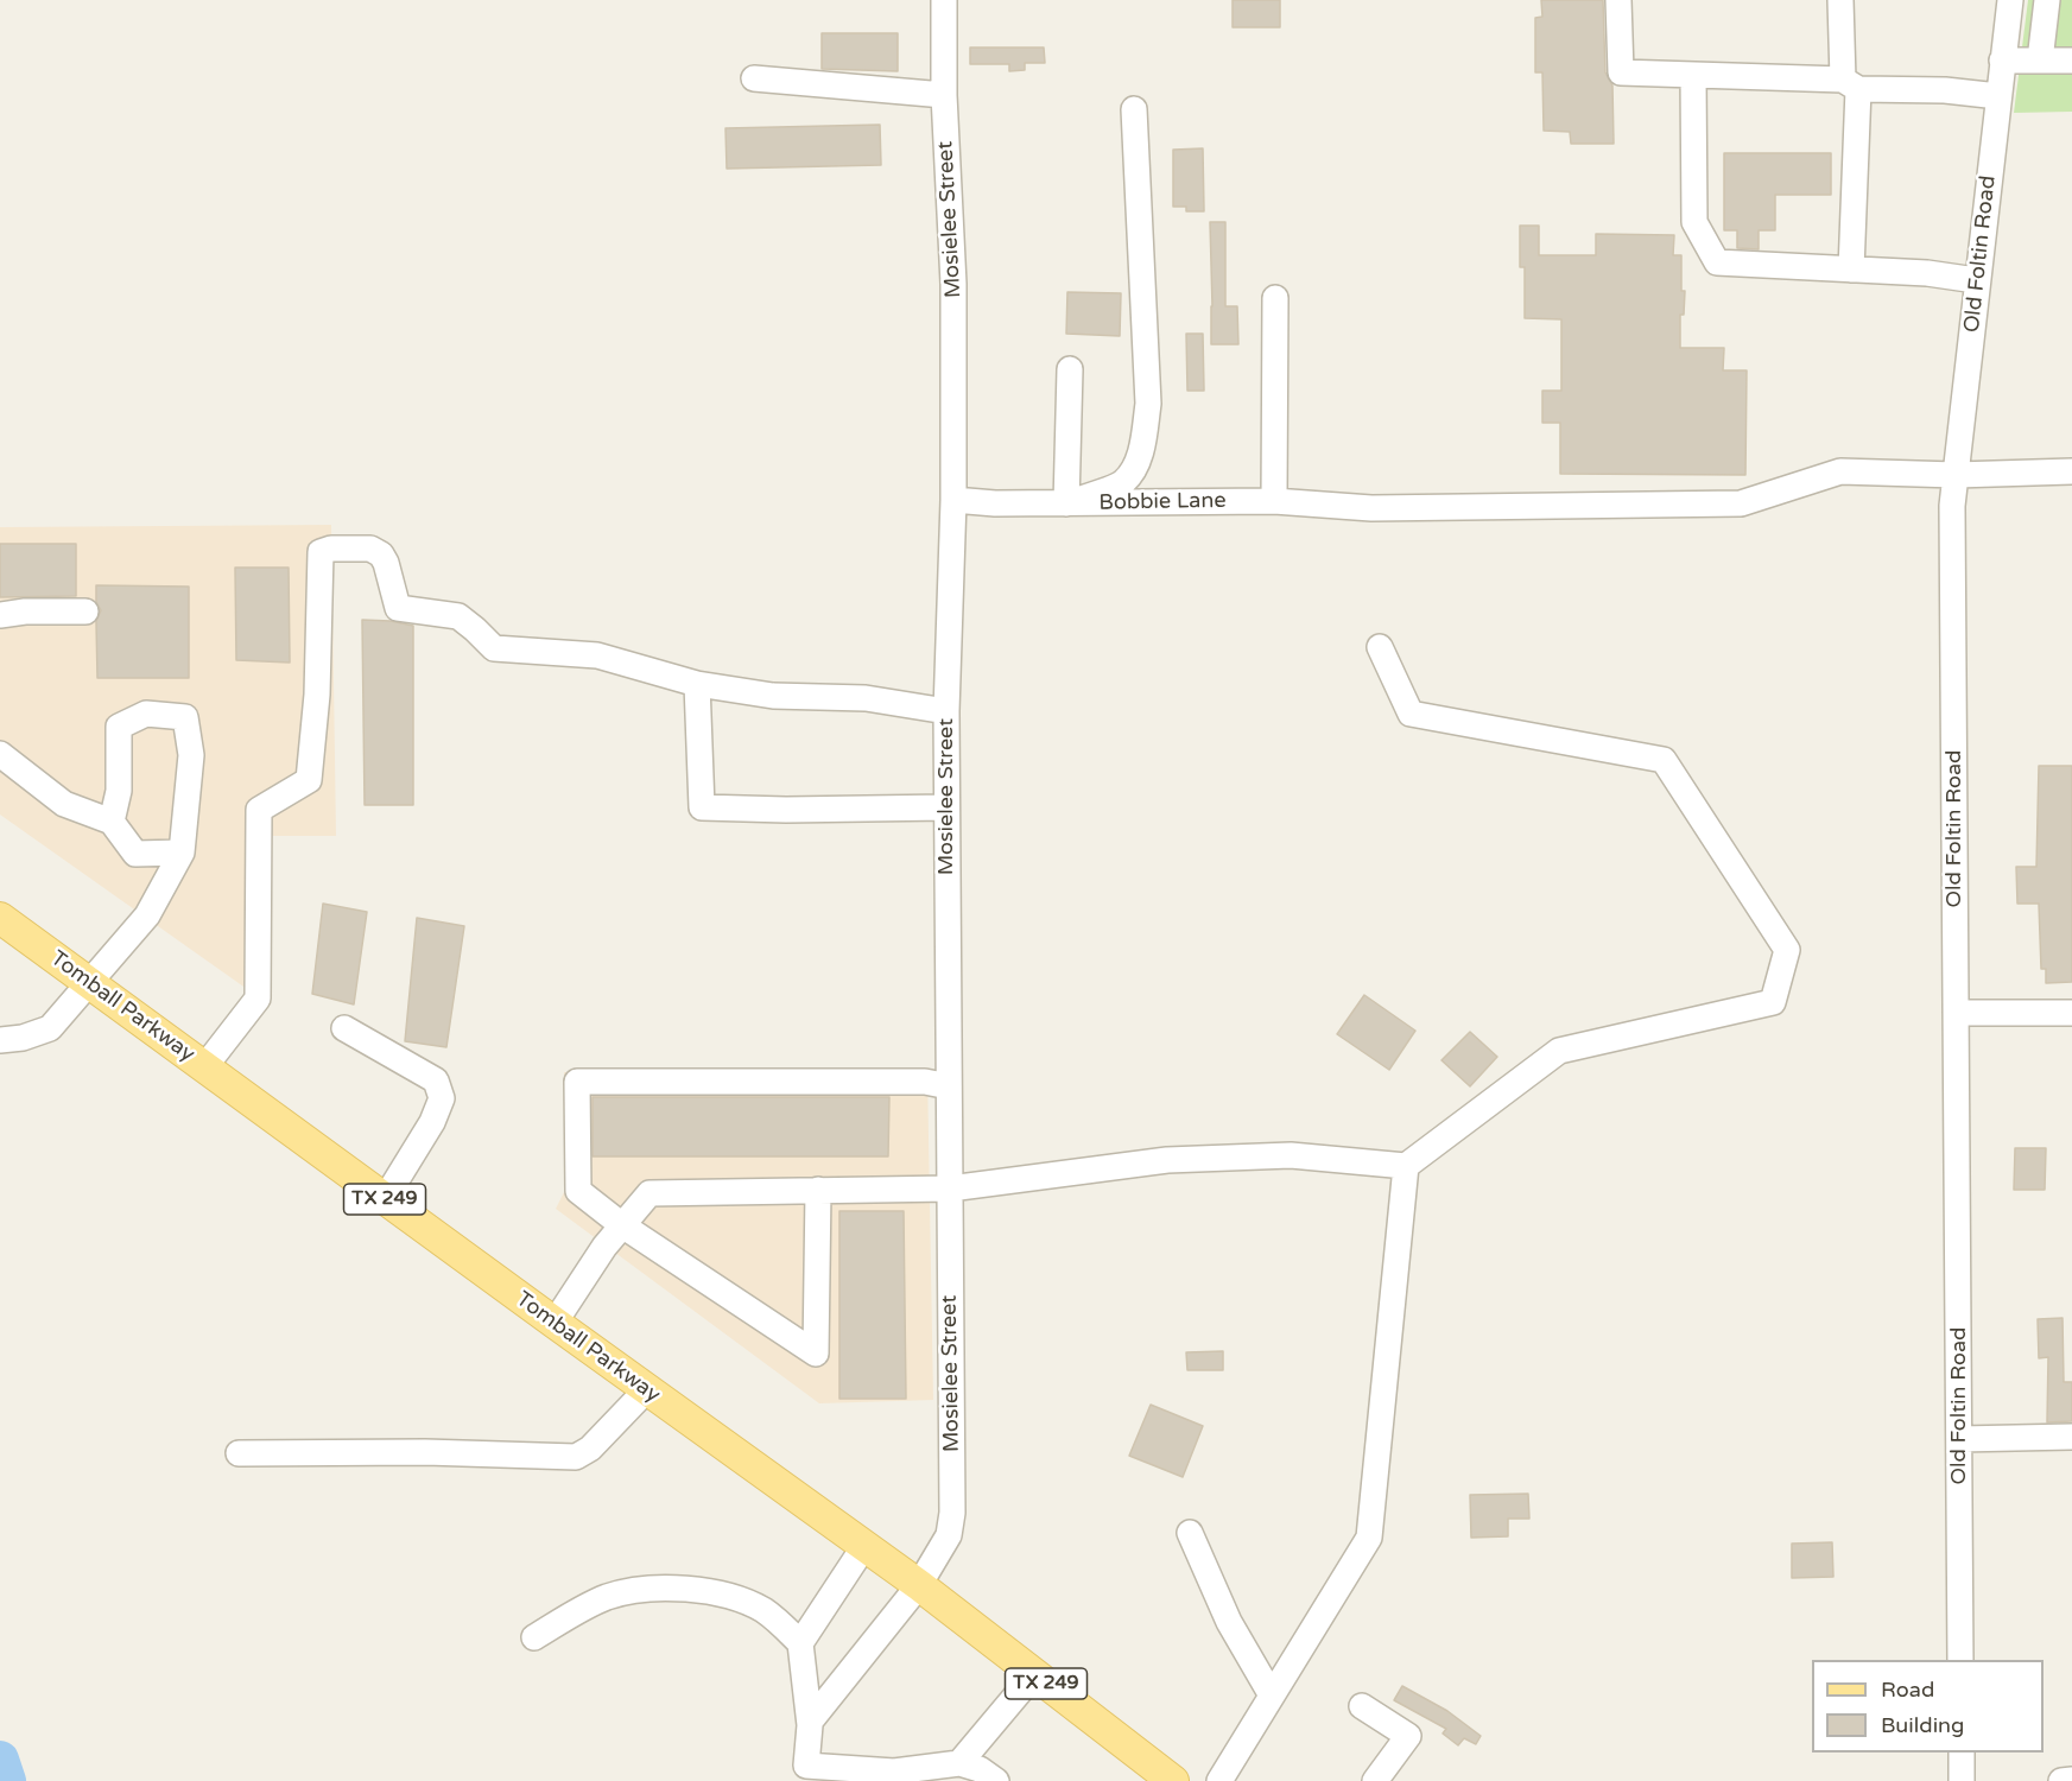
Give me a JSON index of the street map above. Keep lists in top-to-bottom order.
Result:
{
  "streets": {
    "main road": ["Tomball Parkway", "TX 249"],
    "street": ["Mosielee Street", "Old Foltin Road", "Bobbie Lane"]
  },
  "crossings": [
    ["Mosielee Street", "Bobbie Lane"],
    ["Mosielee Street", "Tomball Parkway"],
    ["Old Foltin Road", "Bobbie Lane"]
  ],
  "legend": ["Road", "Building"]
}
